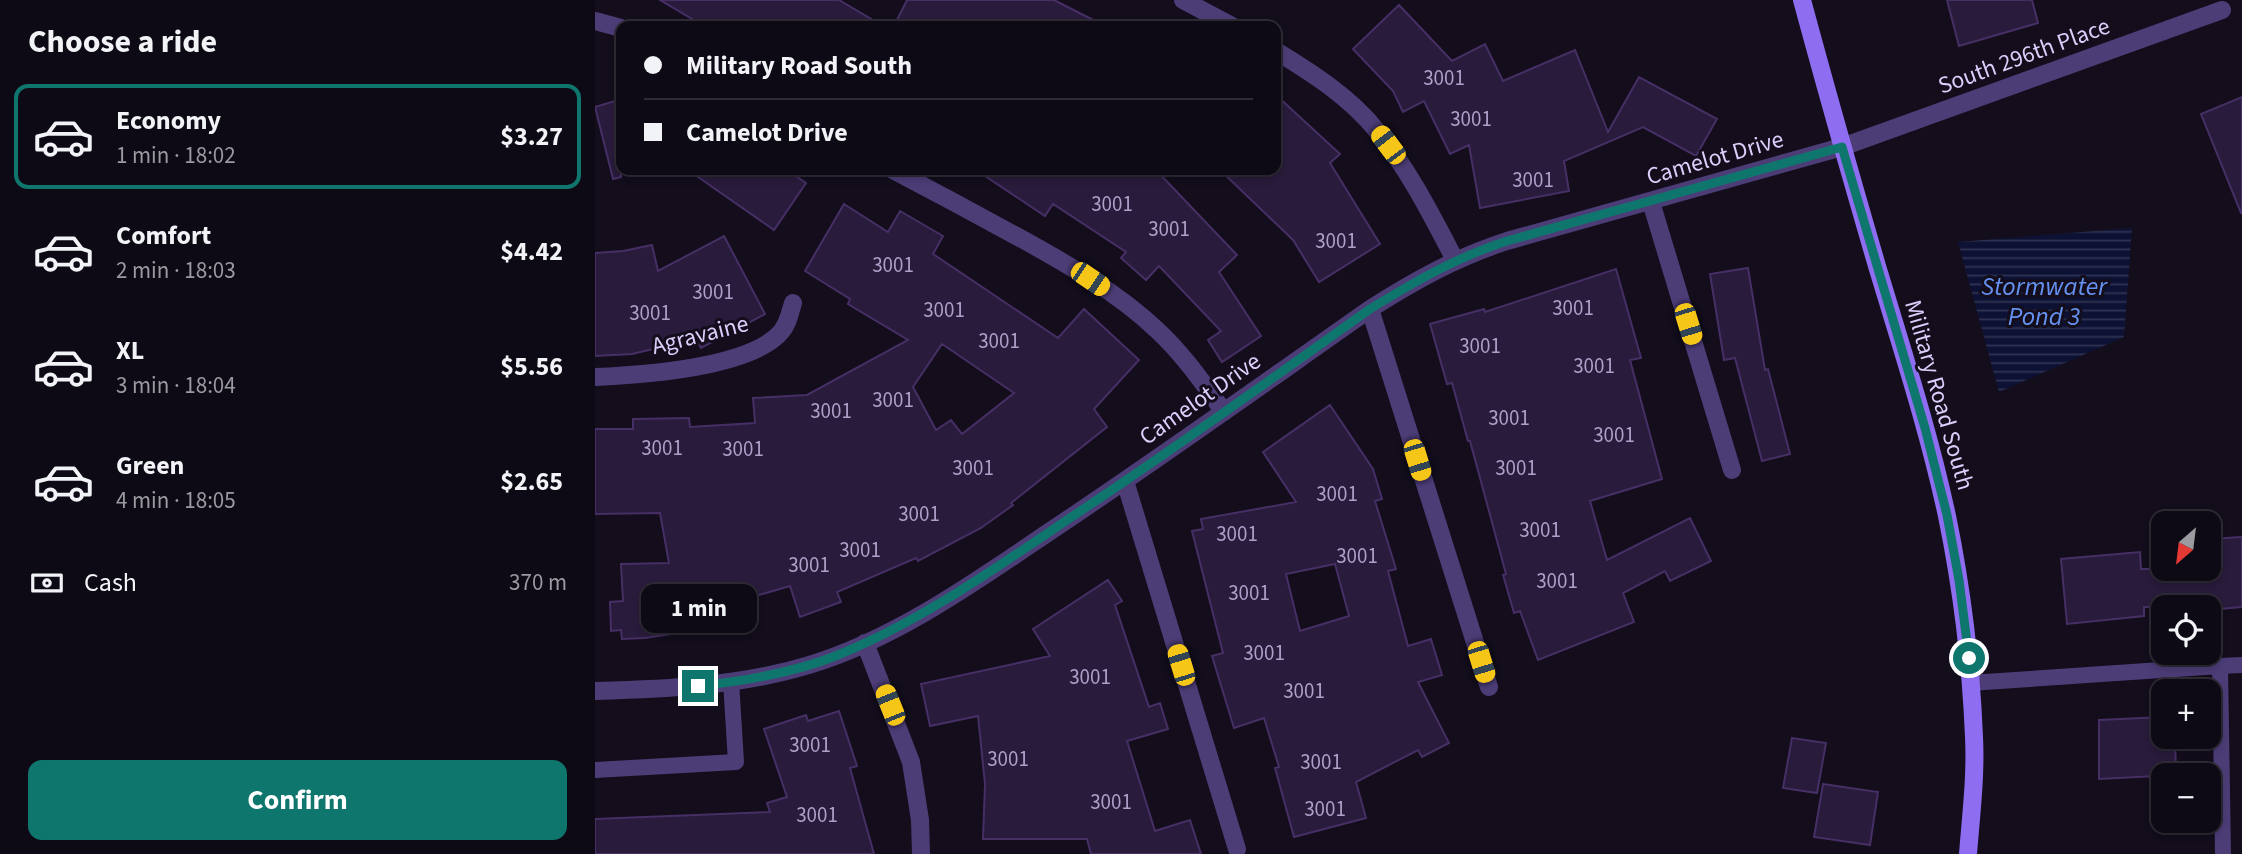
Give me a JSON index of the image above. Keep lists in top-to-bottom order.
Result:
{
  "streets": {
    "main road": ["Military Road South"],
    "street": ["South 296th Place", "Camelot Drive", "Agravaine"]
  },
  "crossings": [
    ["South 296th Place", "Camelot Drive"],
    ["South 296th Place", "Military Road South"],
    ["Camelot Drive", "Military Road South"]
  ],
  "water": ["Stormwater Pond 3"],
  "house_numbers": [
    "3001",
    "3001",
    "3001",
    "3001",
    "3001",
    "3001",
    "3001",
    "3001",
    "3001",
    "3001",
    "3001",
    "3001",
    "3001",
    "3001",
    "3001",
    "3001",
    "3001",
    "3001",
    "3001",
    "3001",
    "3001",
    "3001",
    "3001",
    "3001",
    "3001",
    "3001",
    "3001",
    "3001",
    "3001",
    "3001",
    "3001",
    "3001",
    "3001",
    "3001",
    "3001",
    "3001",
    "3001",
    "3001",
    "3001",
    "3001"
  ],
  "north": "bottom left",
  "page": {
    "heading": "Choose a ride",
    "banner": ["Military Road South", "Camelot Drive"],
    "list": [
      {
        "name": "Economy",
        "note": "1 min · 18:02",
        "value": "$3.27"
      },
      {
        "name": "Comfort",
        "note": "2 min · 18:03",
        "value": "$4.42"
      },
      {
        "name": "XL",
        "note": "3 min · 18:04",
        "value": "$5.56"
      },
      {
        "name": "Green",
        "note": "4 min · 18:05",
        "value": "$2.65"
      }
    ],
    "map_buttons": ["+", "−"],
    "pay": ["Cash", "370 m"],
    "bubble": "1 min",
    "buttons": "Confirm"
  }
}
